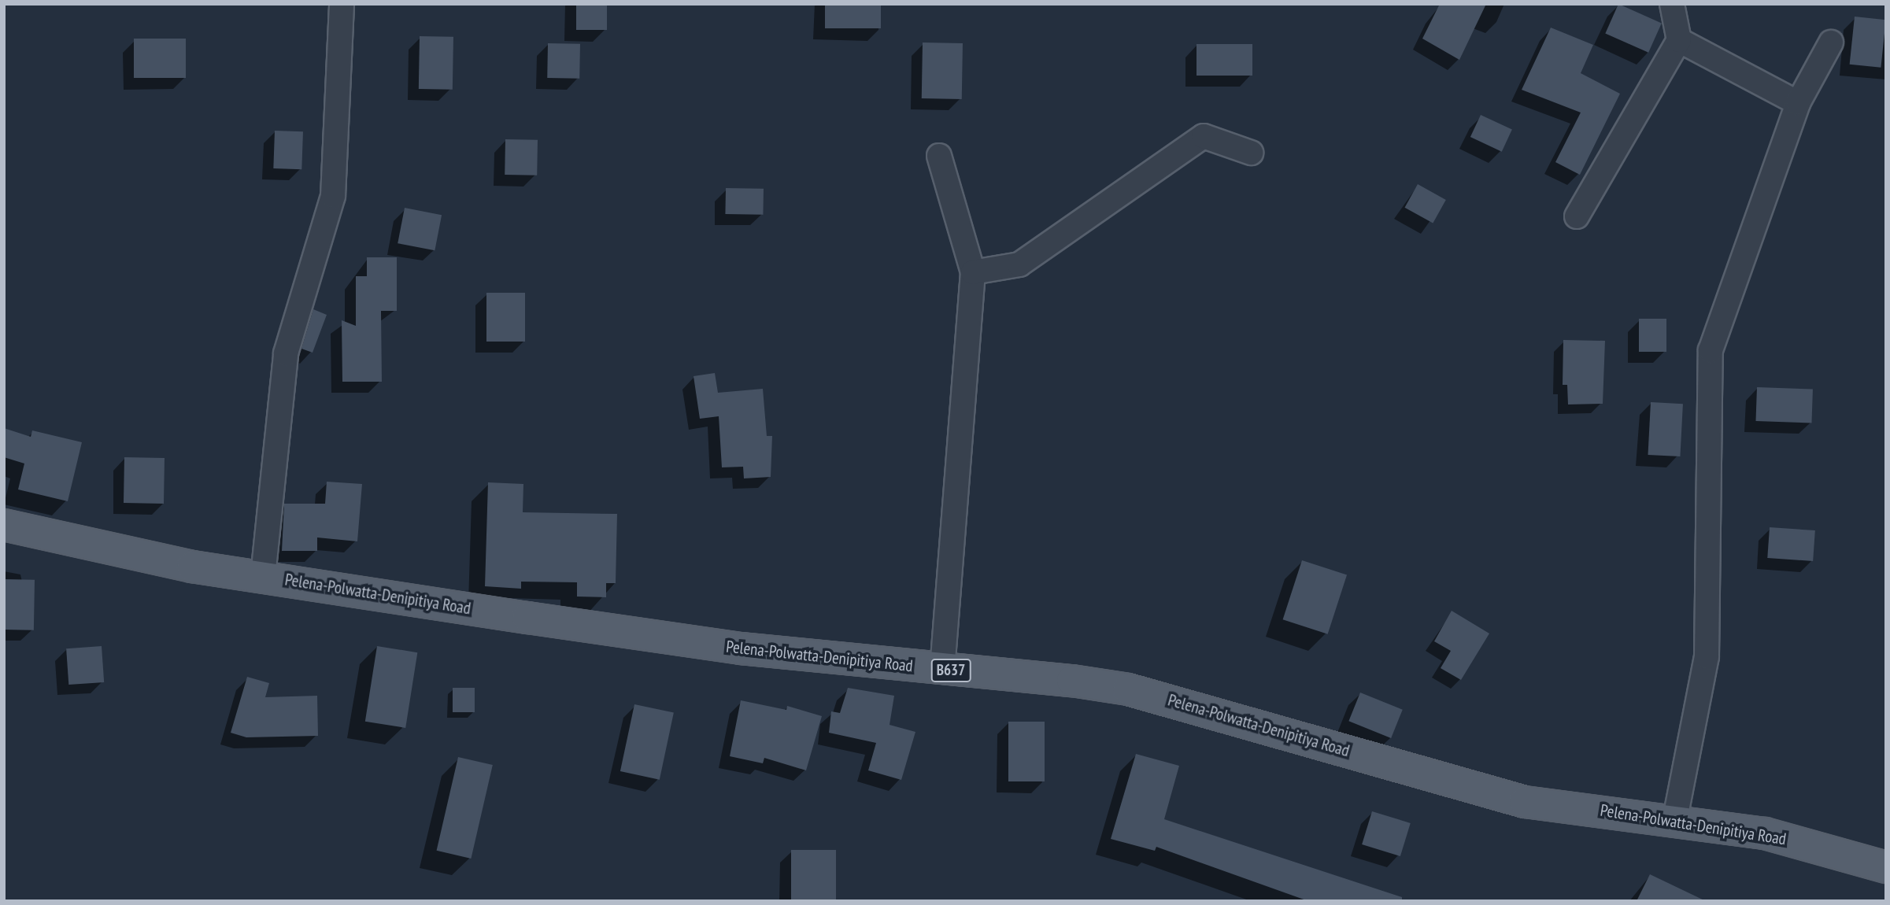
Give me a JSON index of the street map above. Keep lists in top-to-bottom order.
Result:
{
  "streets": {
    "main road": ["Pelena-Polwatta-Denipitiya Road", "B637"]
  }
}
